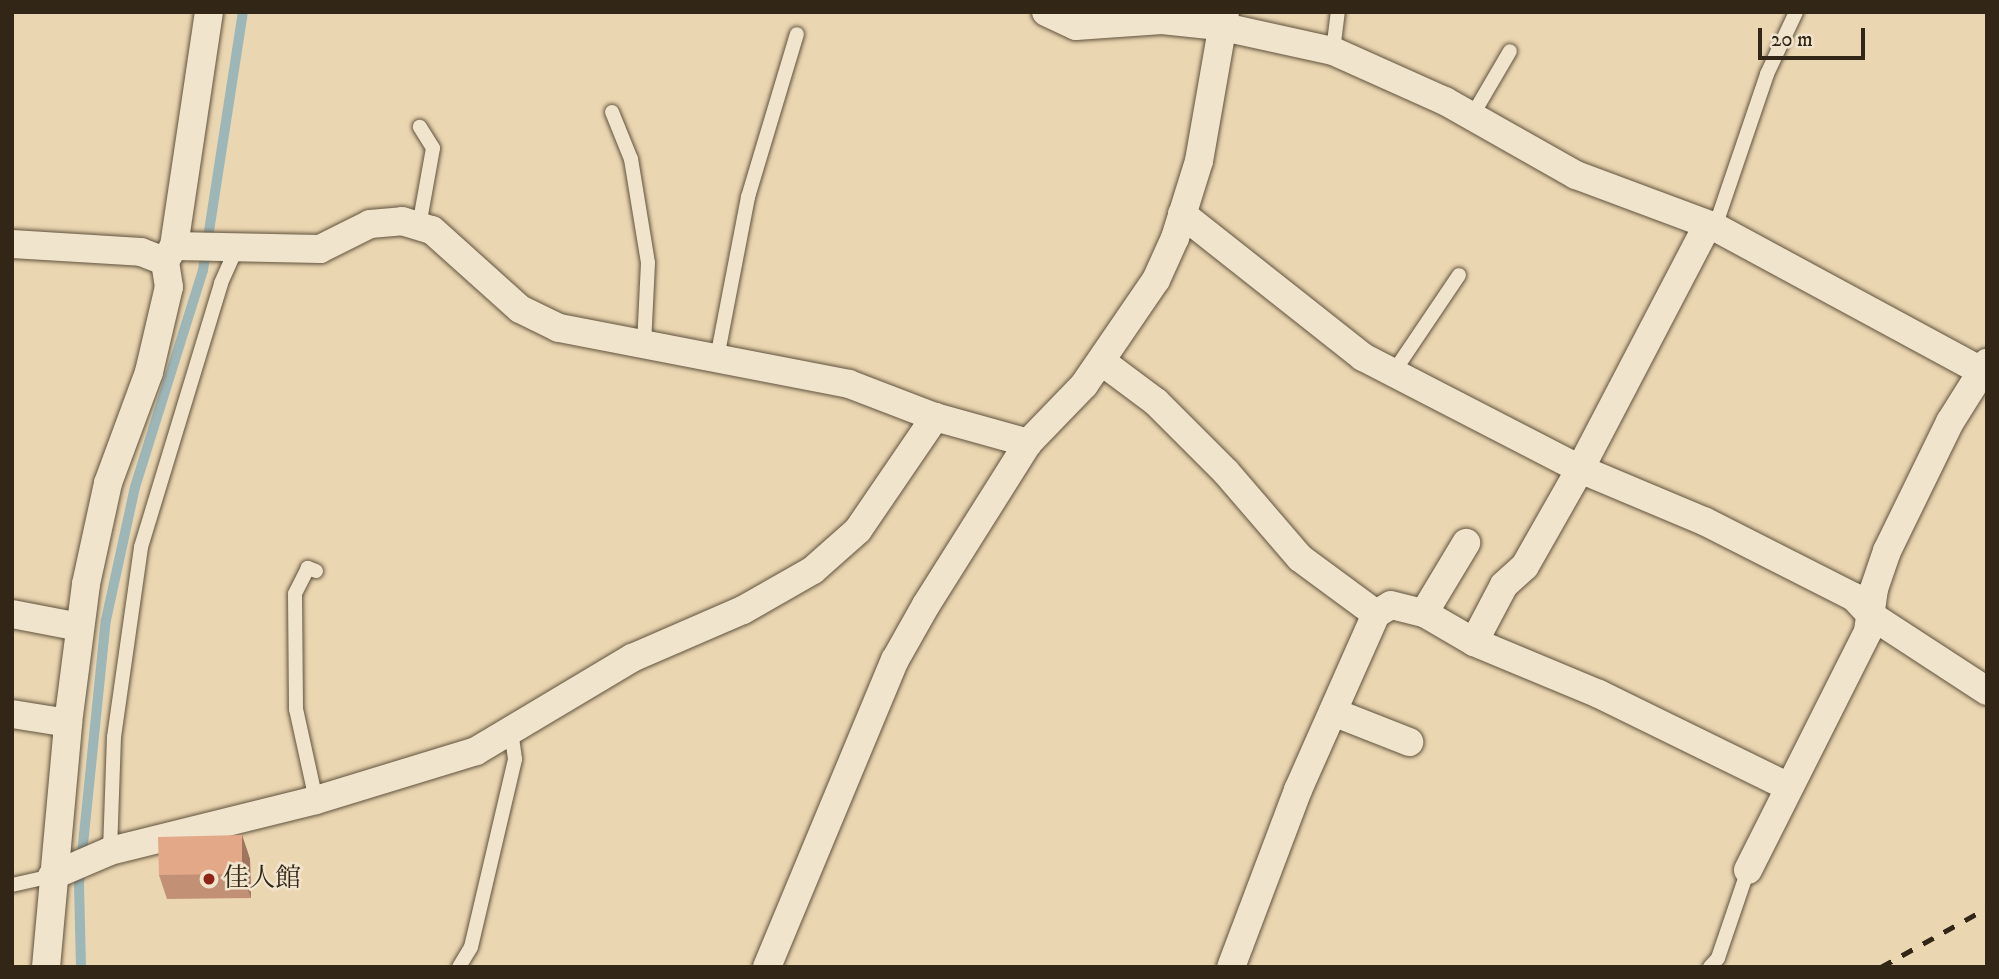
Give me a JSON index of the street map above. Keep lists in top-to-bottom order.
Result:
{
  "places": ["佳人館"],
  "scale_bar": "20 m"
}
